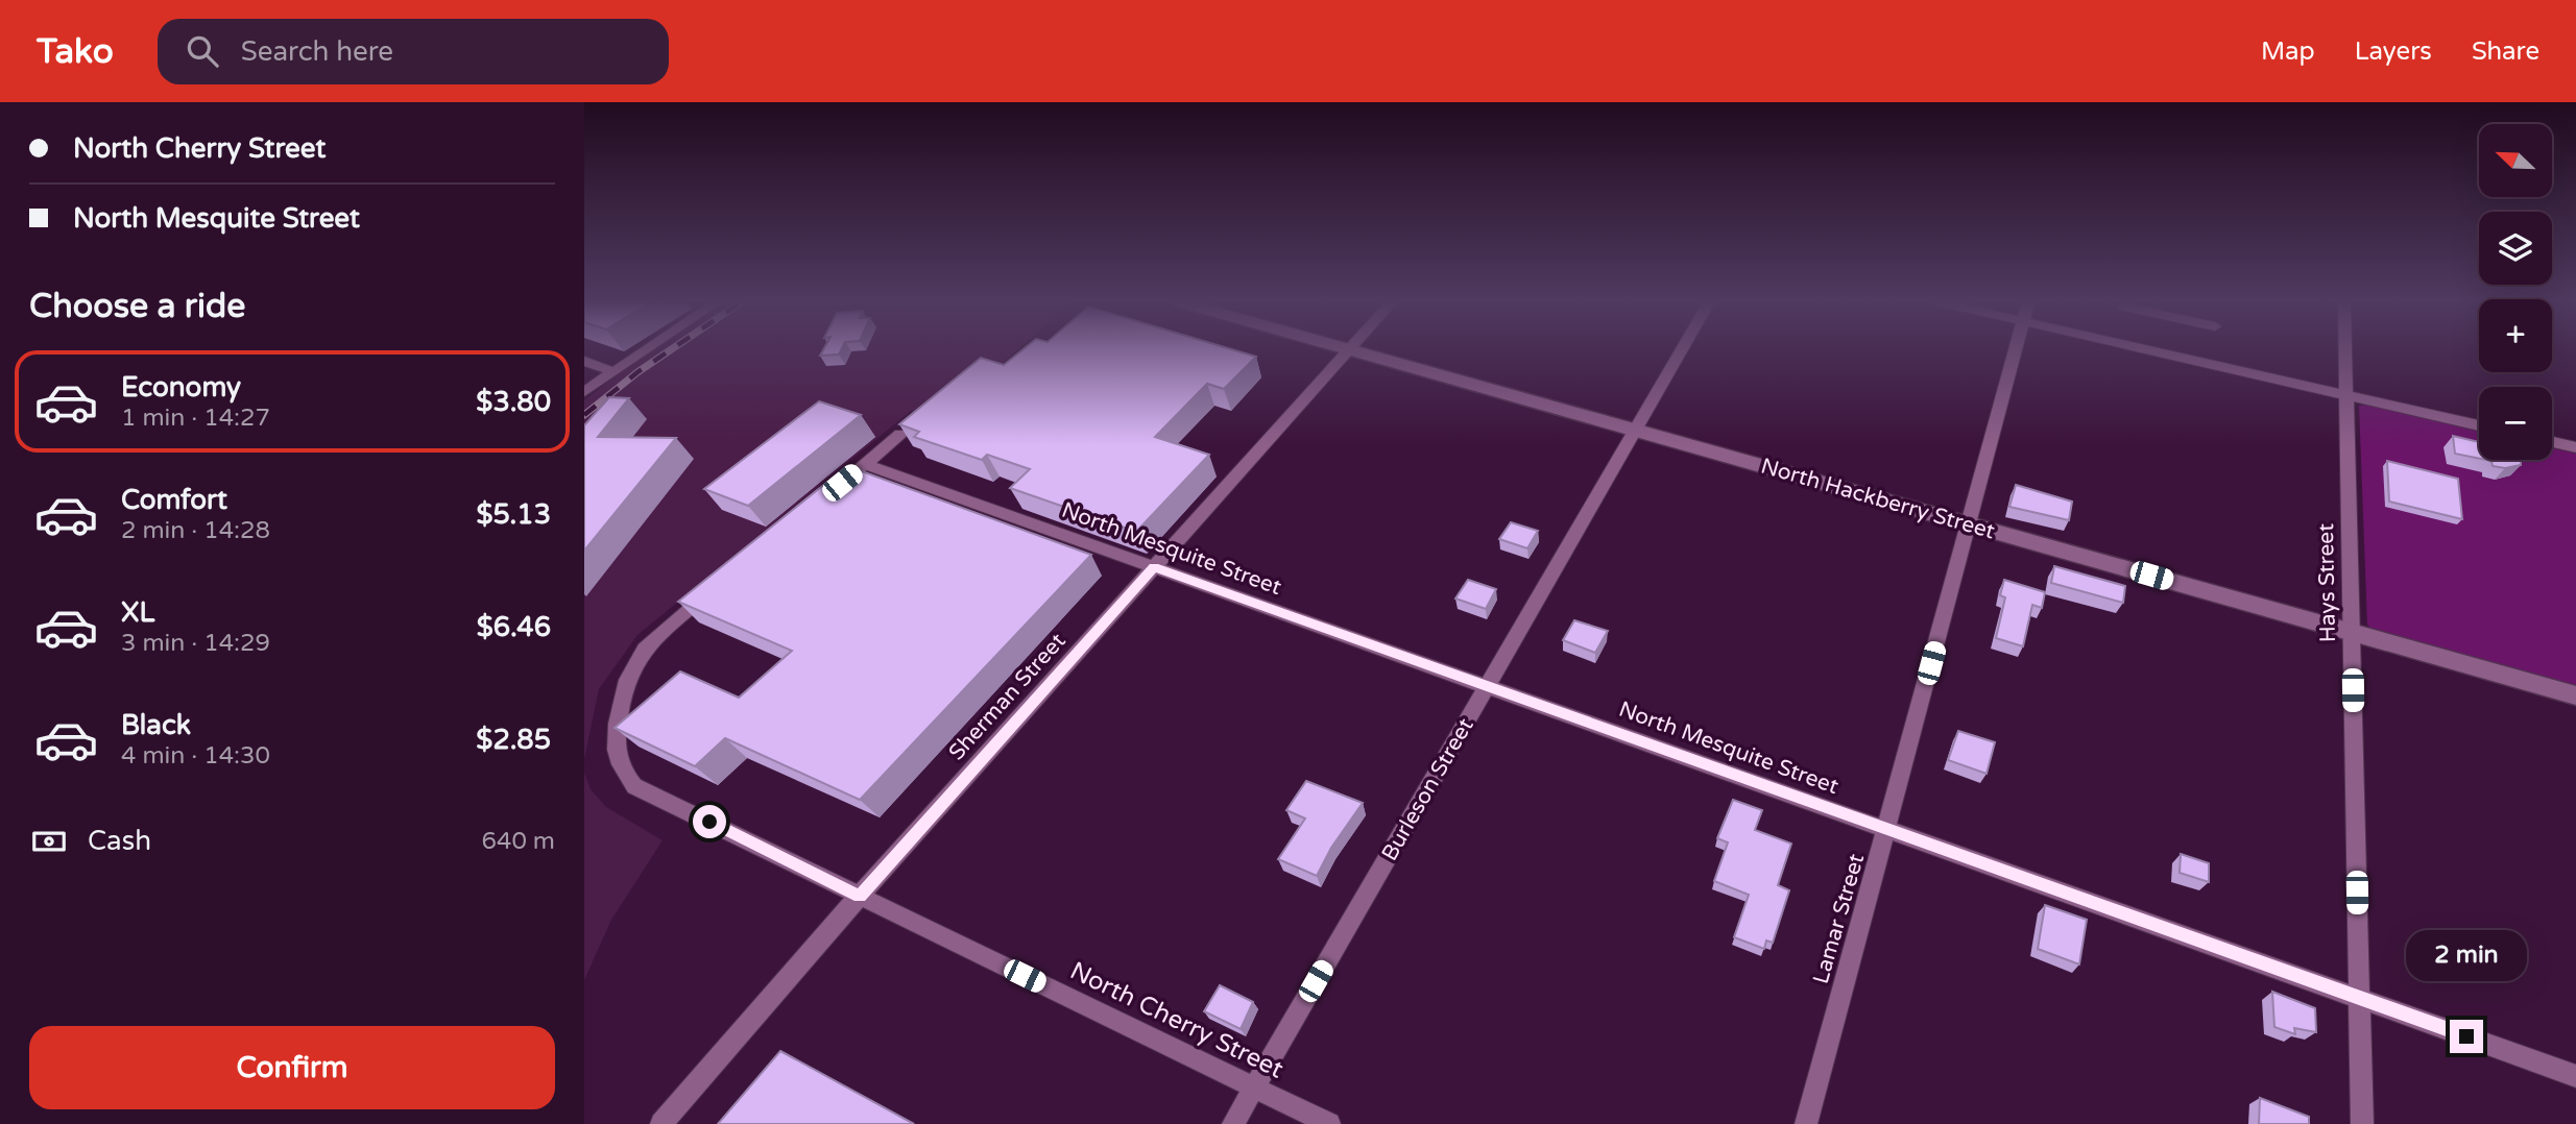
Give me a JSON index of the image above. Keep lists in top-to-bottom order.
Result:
{
  "streets": {
    "main road": ["North Hackberry Street"],
    "street": [
      "North Mesquite Street",
      "Hays Street",
      "Sherman Street",
      "Burleson Street",
      "Lamar Street",
      "North Cherry Street"
    ]
  },
  "crossings": [
    ["North Hackberry Street", "Hays Street"],
    ["North Hackberry Street", "Sherman Street"],
    ["North Hackberry Street", "Burleson Street"],
    ["North Hackberry Street", "Lamar Street"],
    ["North Mesquite Street", "Hays Street"],
    ["North Mesquite Street", "Sherman Street"],
    ["North Mesquite Street", "Burleson Street"],
    ["North Mesquite Street", "Lamar Street"],
    ["Sherman Street", "North Cherry Street"],
    ["Burleson Street", "North Cherry Street"]
  ],
  "north": "top left",
  "page": {
    "header": "Tako",
    "search": "Search here",
    "nav": ["Map", "Layers", "Share"],
    "banner": ["North Cherry Street", "North Mesquite Street"],
    "map_buttons": ["+", "−"],
    "heading": "Choose a ride",
    "list": [
      {
        "name": "Economy",
        "note": "1 min · 14:27",
        "value": "$3.80"
      },
      {
        "name": "Comfort",
        "note": "2 min · 14:28",
        "value": "$5.13"
      },
      {
        "name": "XL",
        "note": "3 min · 14:29",
        "value": "$6.46"
      },
      {
        "name": "Black",
        "note": "4 min · 14:30",
        "value": "$2.85"
      }
    ],
    "pay": ["Cash", "640 m"],
    "bubble": "2 min",
    "buttons": "Confirm"
  }
}
